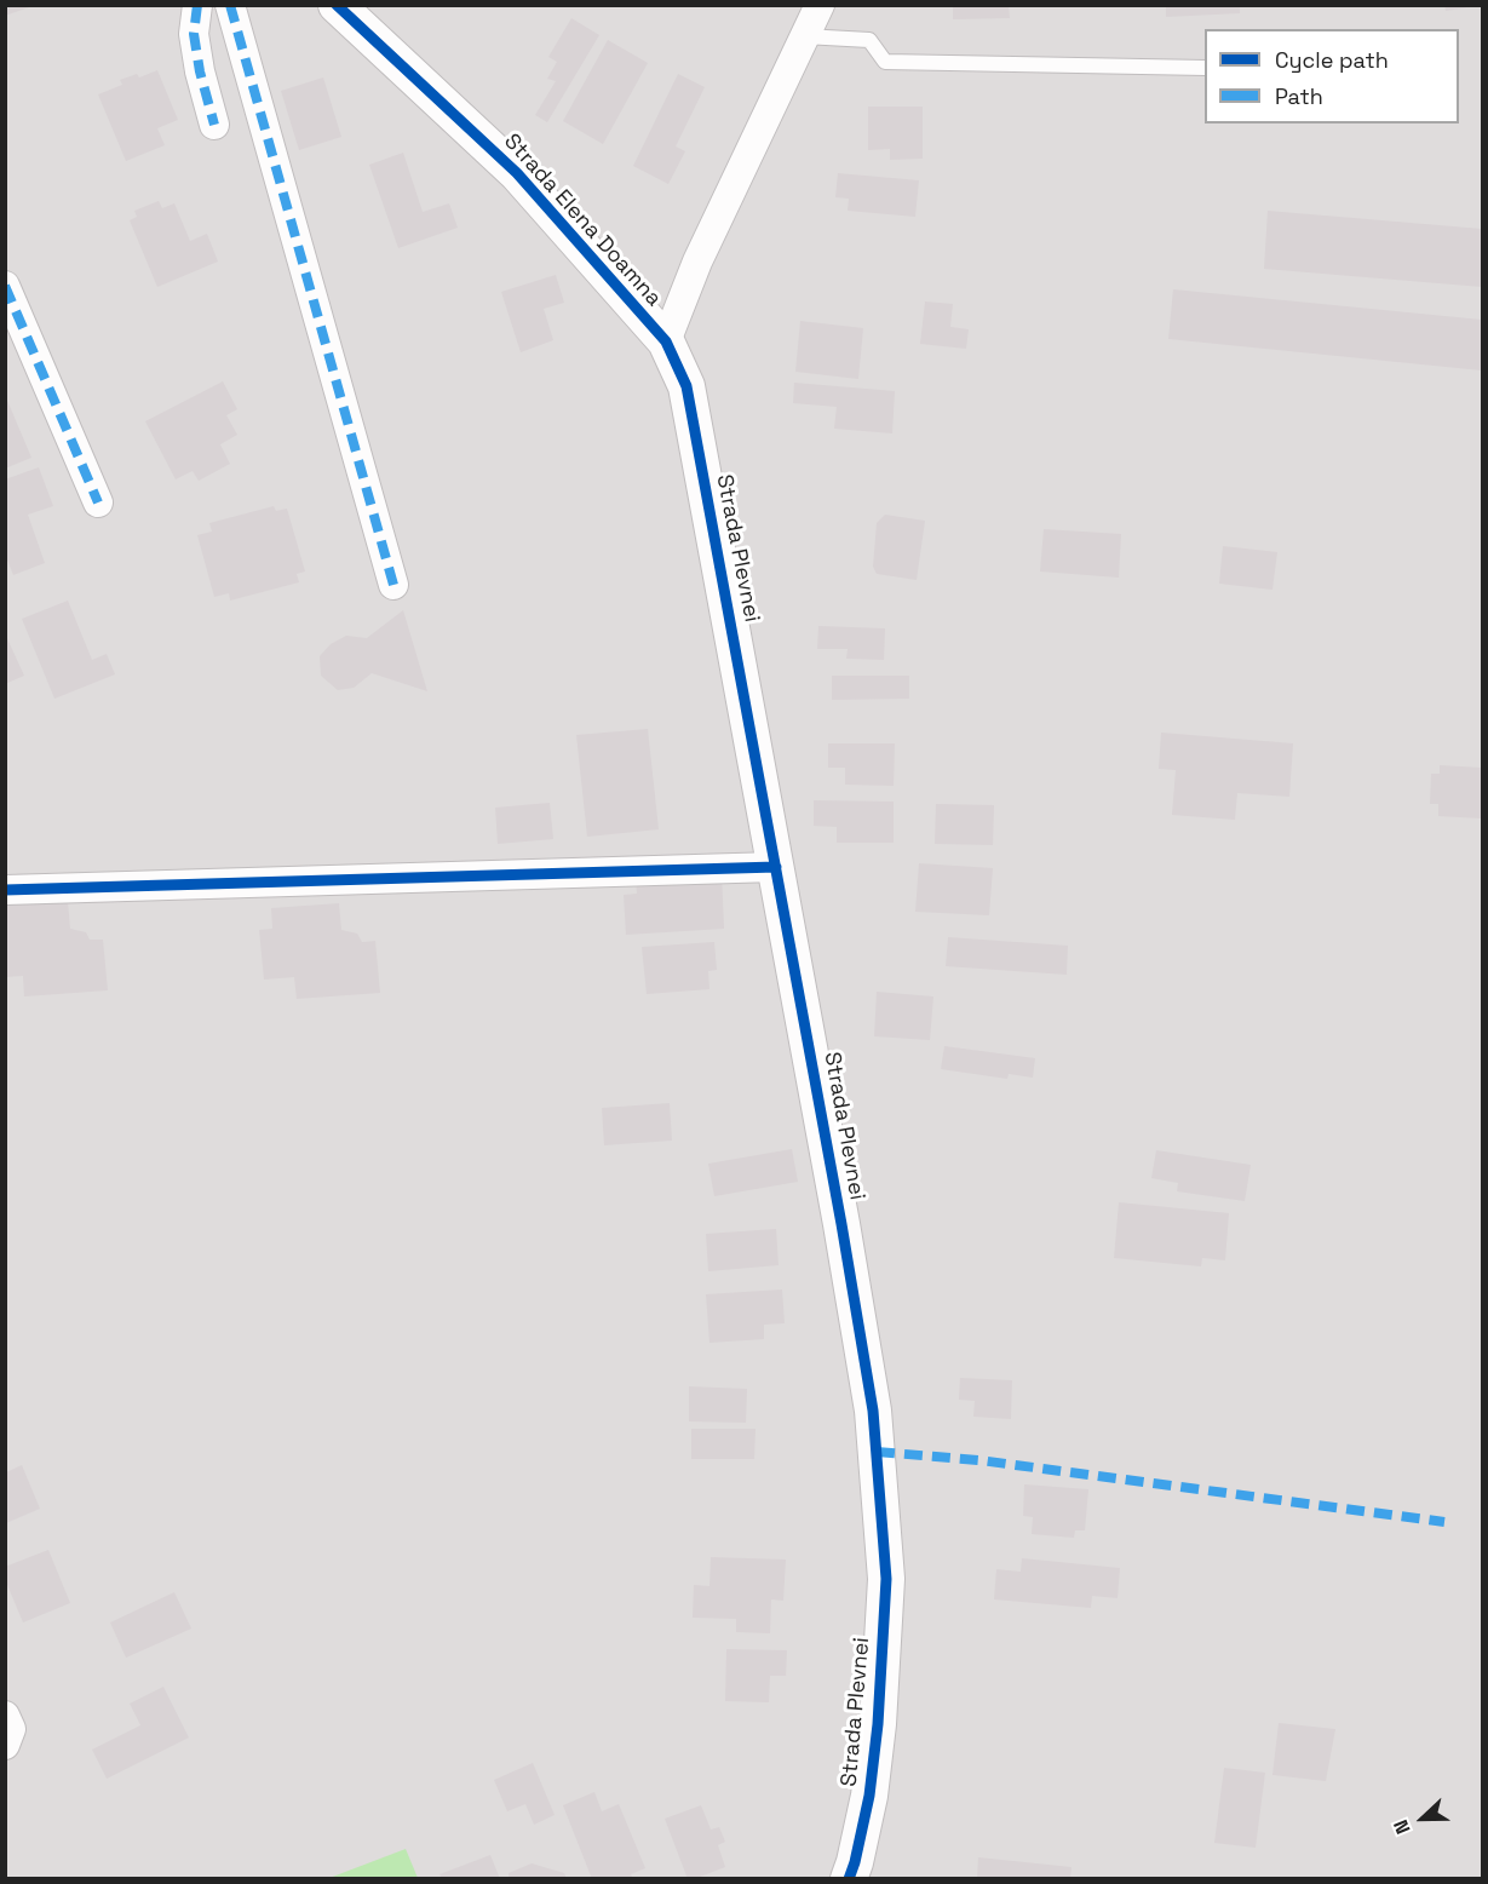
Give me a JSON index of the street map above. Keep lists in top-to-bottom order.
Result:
{
  "streets": {
    "street": ["Strada Elena Doamna", "Strada Plevnei"]
  },
  "crossings": [
    ["Strada Elena Doamna", "Strada Plevnei"]
  ],
  "legend": ["Cycle path", "Path"],
  "north": "left"
}
